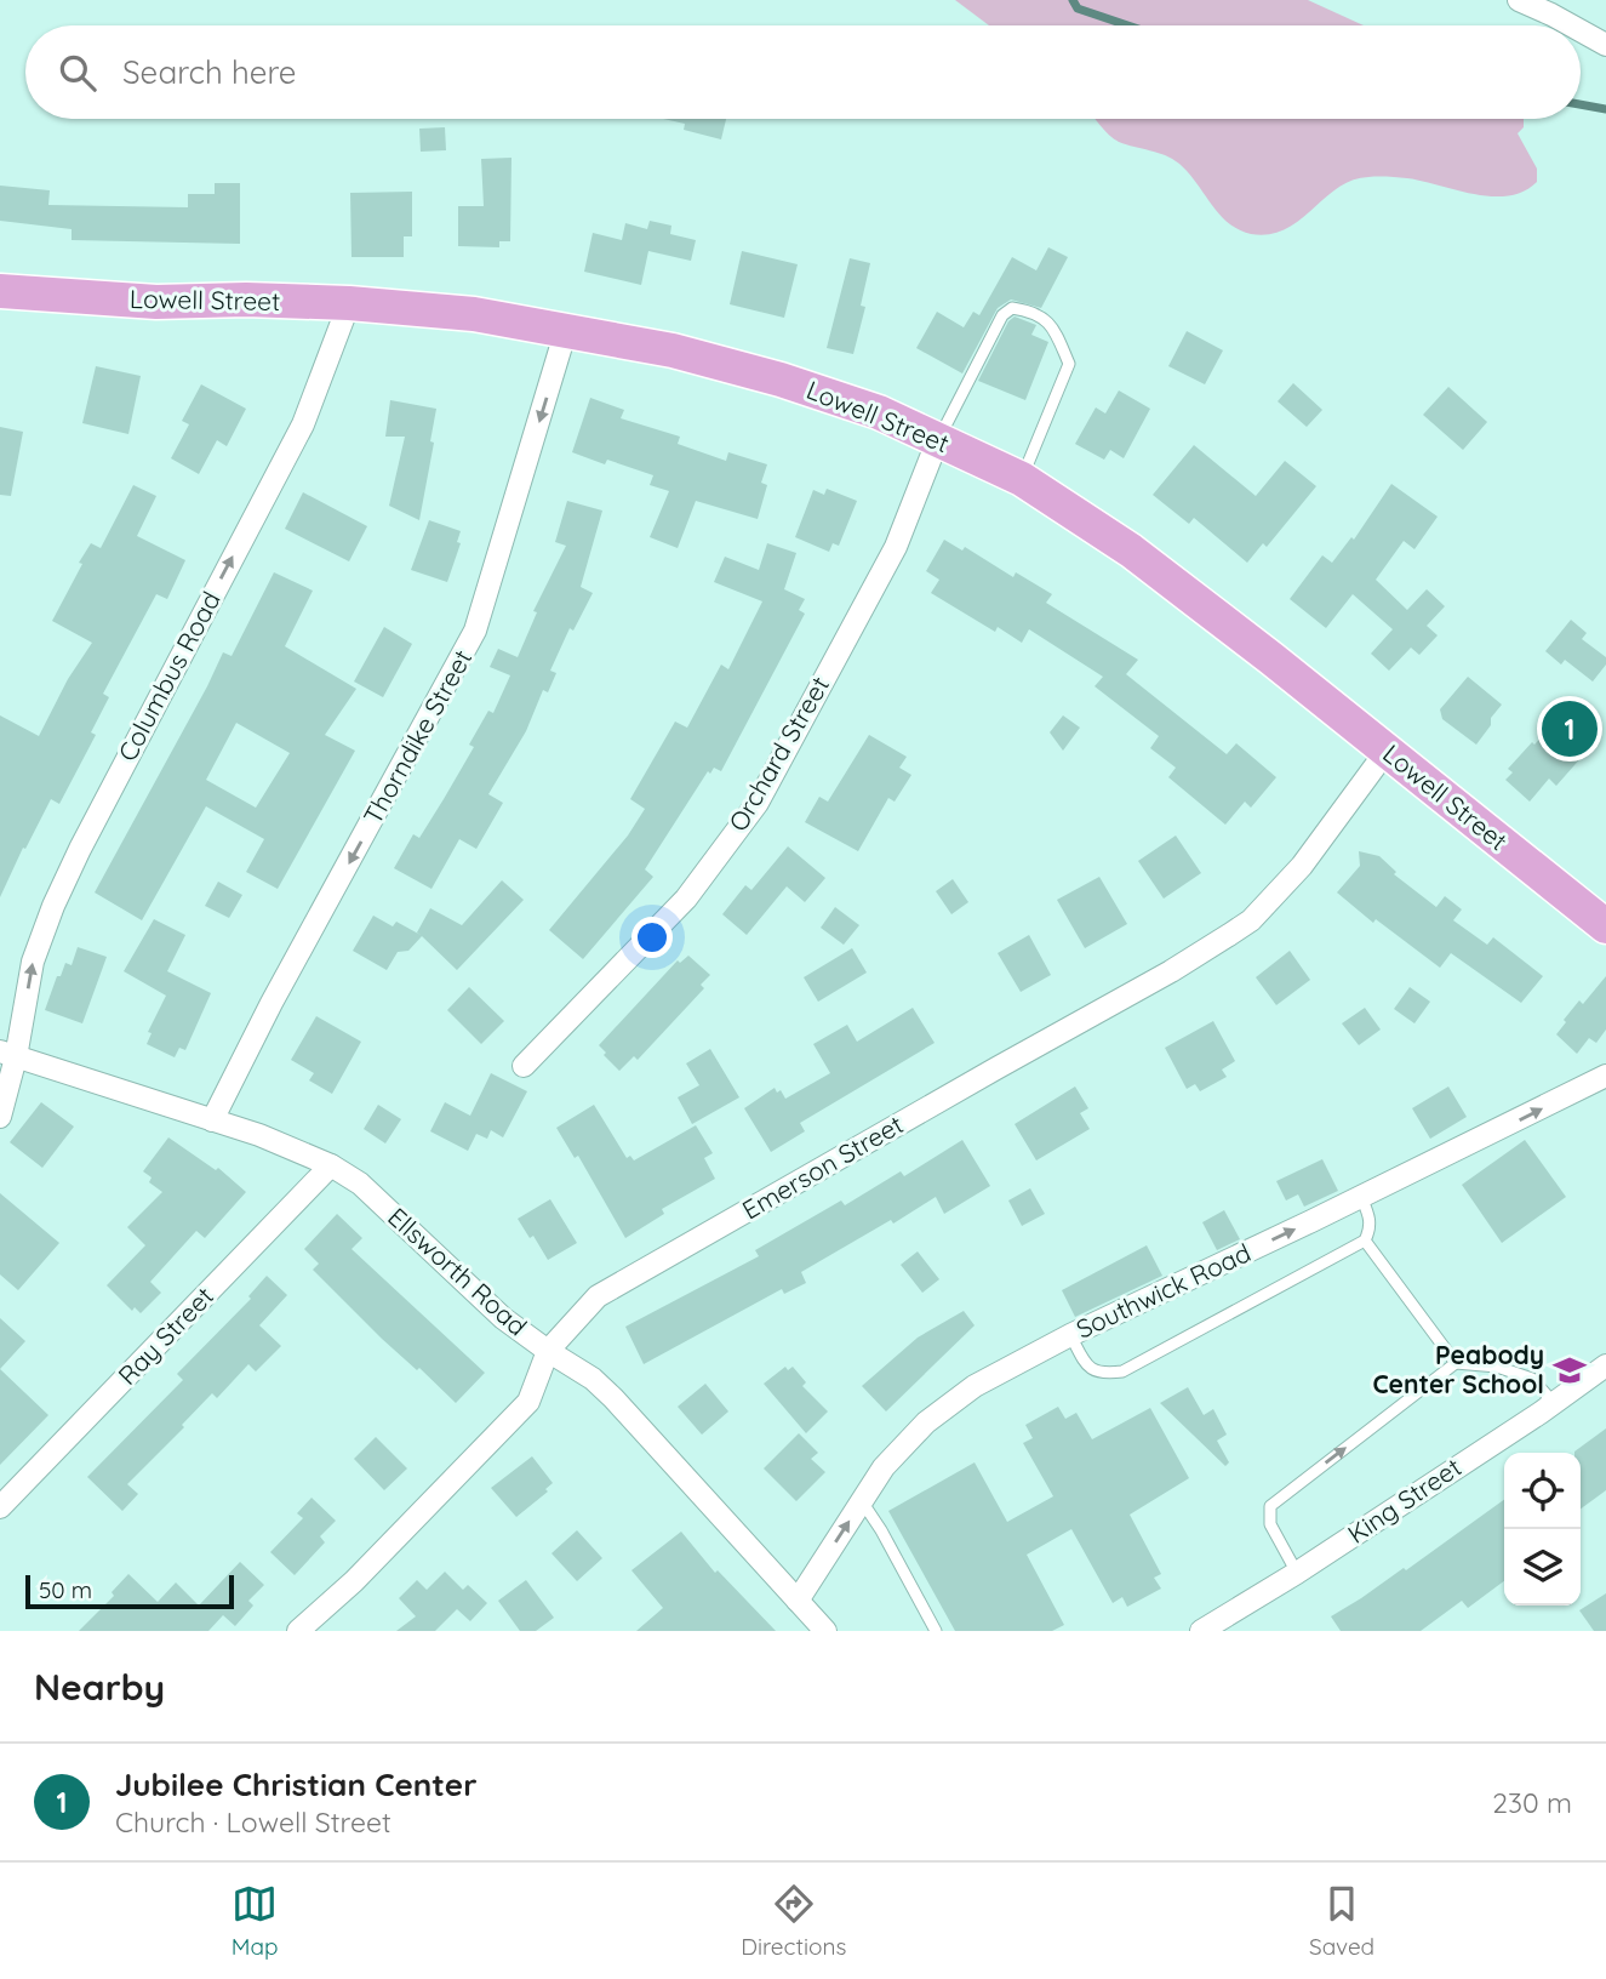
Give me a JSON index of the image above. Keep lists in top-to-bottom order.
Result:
{
  "streets": {
    "main road": ["Lowell Street"],
    "street": [
      "Columbus Road",
      "Thorndike Street",
      "Orchard Street",
      "Emerson Street",
      "Ellsworth Road",
      "Southwick Road",
      "Ray Street",
      "King Street"
    ]
  },
  "crossings": [
    ["Lowell Street", "Columbus Road"],
    ["Lowell Street", "Thorndike Street"],
    ["Lowell Street", "Orchard Street"],
    ["Lowell Street", "Emerson Street"],
    ["Columbus Road", "Ellsworth Road"],
    ["Thorndike Street", "Ellsworth Road"],
    ["Emerson Street", "Ellsworth Road"],
    ["Ellsworth Road", "Southwick Road"],
    ["Ellsworth Road", "Ray Street"]
  ],
  "one_way": ["Columbus Road", "Thorndike Street", "Southwick Road"],
  "places": {
    "school or university": ["Peabody Center School"]
  },
  "scale_bar": "50 m",
  "page": {
    "search": "Search here",
    "pins": "1",
    "scale": "50 m",
    "heading": "Nearby",
    "list": [
      {
        "mark": "1",
        "name": "Jubilee Christian Center",
        "note": "Church · Lowell Street",
        "value": "230 m"
      }
    ],
    "nav": ["Map", "Directions", "Saved"]
  }
}
